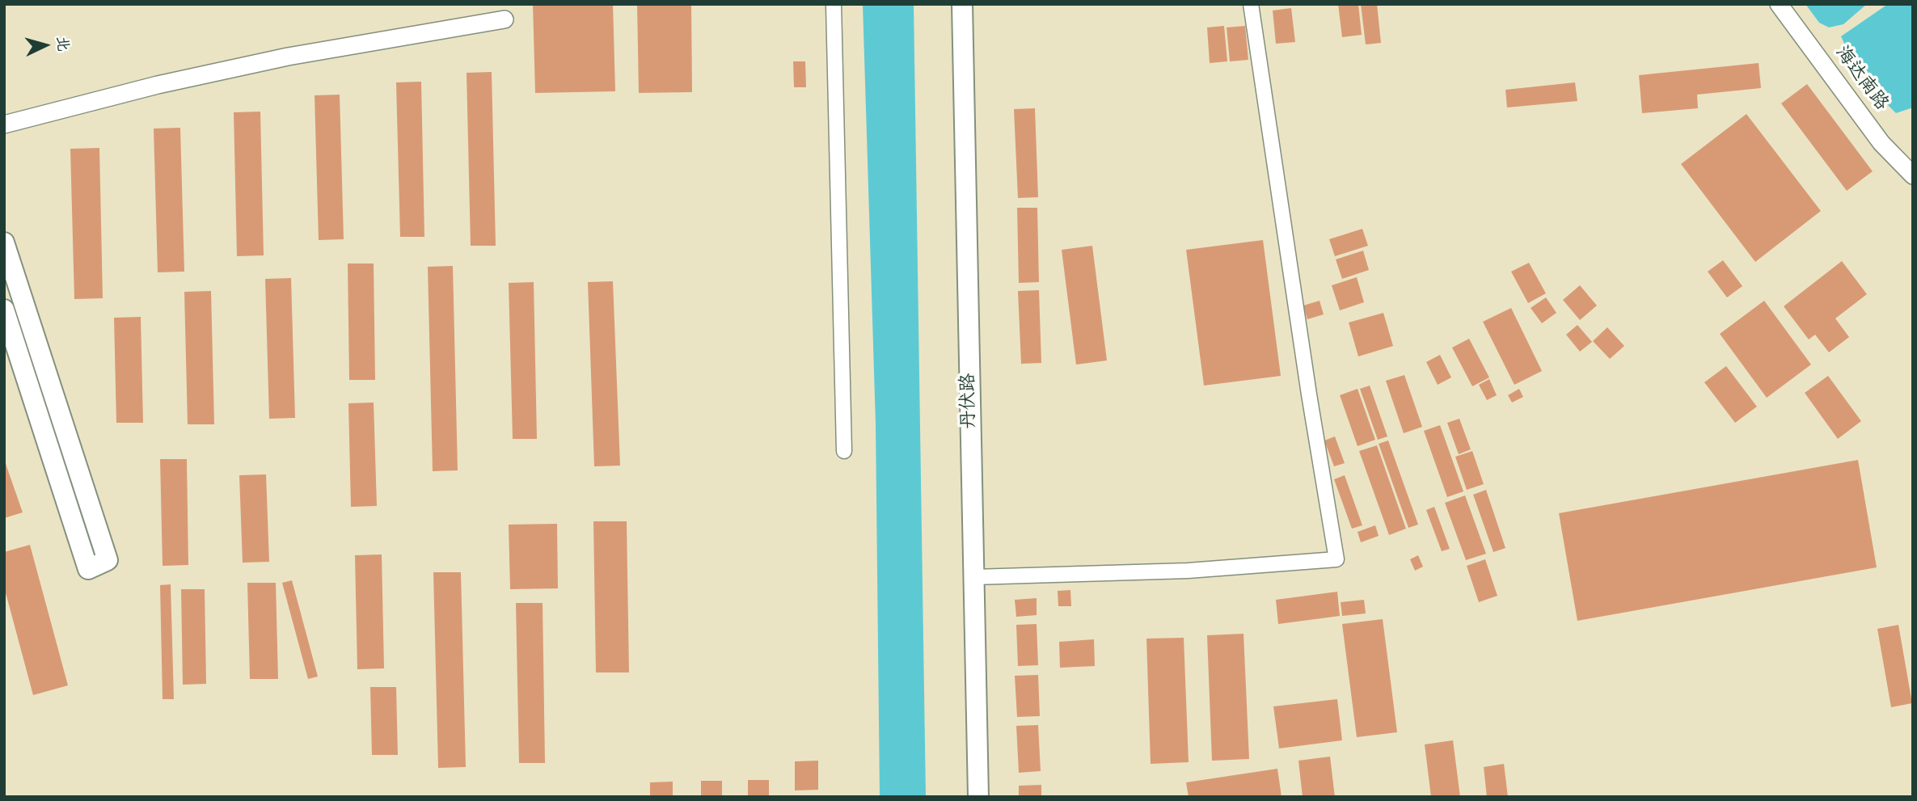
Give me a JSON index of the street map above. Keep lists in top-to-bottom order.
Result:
{
  "streets": {
    "main road": ["丹伏路"],
    "street": ["海达南路"]
  },
  "north": "right"
}
